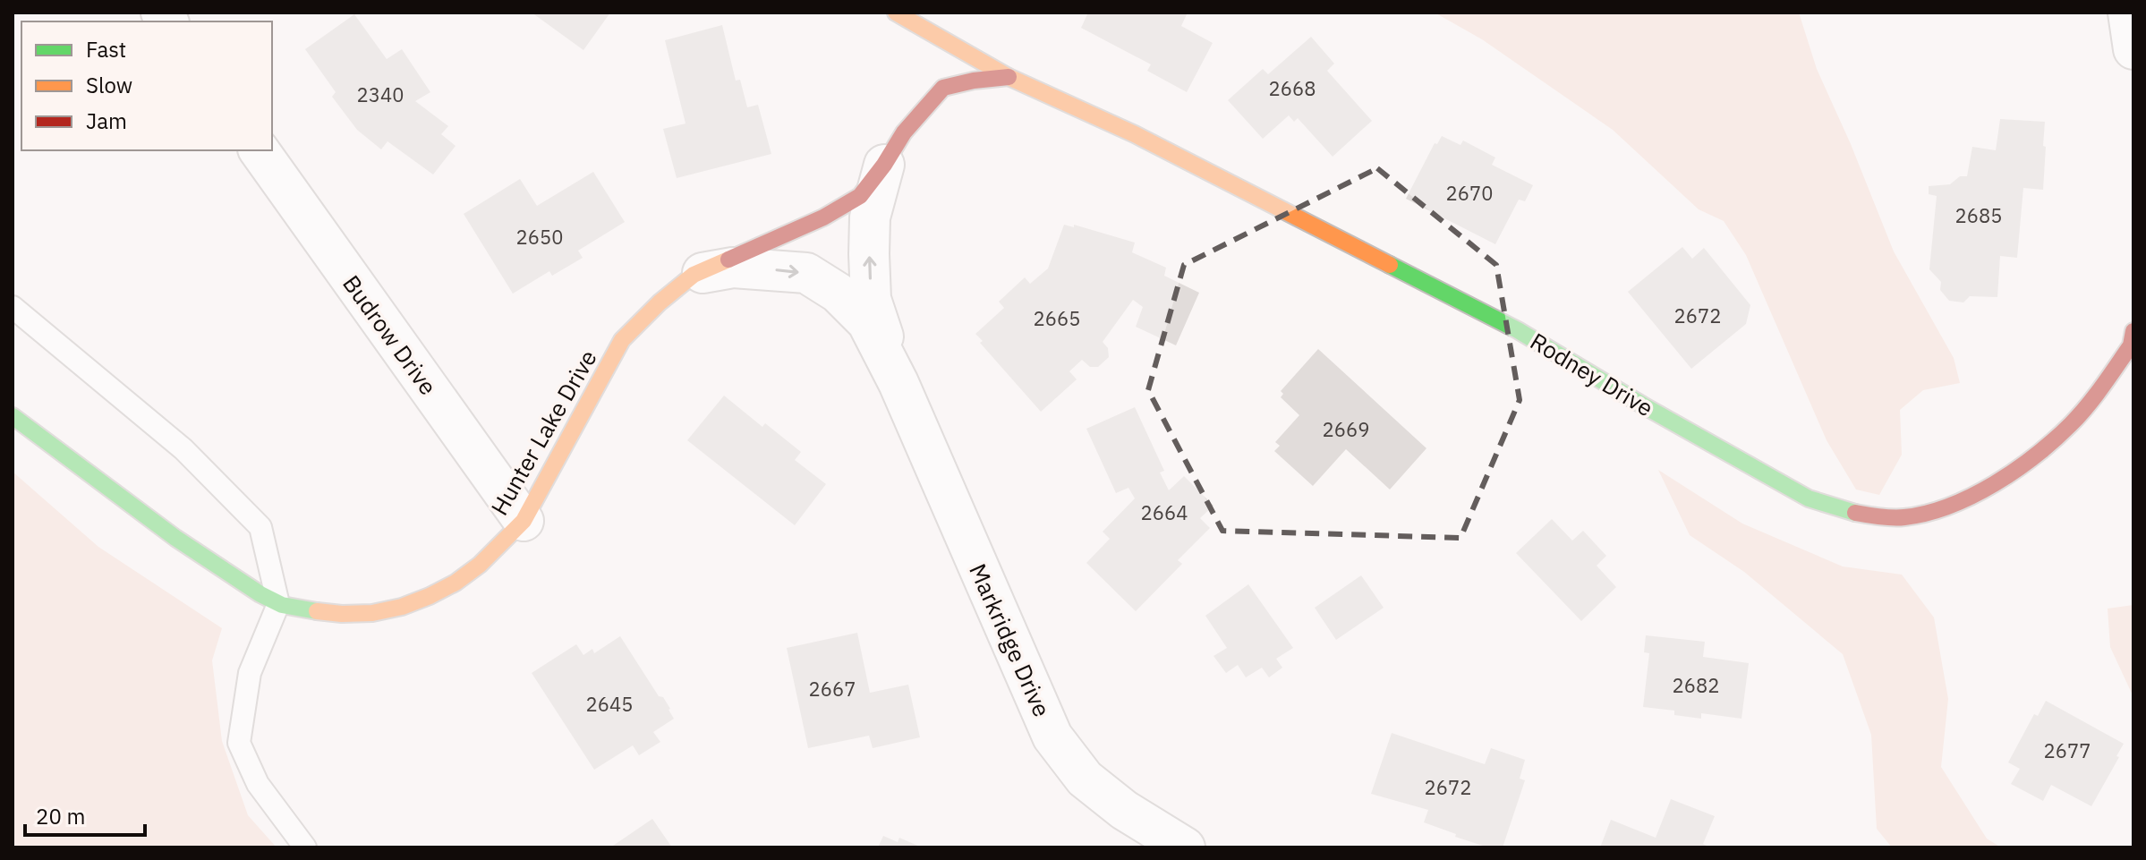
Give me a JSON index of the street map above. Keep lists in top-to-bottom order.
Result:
{
  "streets": {
    "street": [
      "Budrow Drive",
      "Rodney Drive",
      "Hunter Lake Drive",
      "Markridge Drive"
    ]
  },
  "crossings": [
    ["Budrow Drive", "Hunter Lake Drive"],
    ["Rodney Drive", "Hunter Lake Drive"],
    ["Hunter Lake Drive", "Markridge Drive"]
  ],
  "house_numbers": [
    "2668",
    "2340",
    "2670",
    "2685",
    "2650",
    "2672",
    "2665",
    "2669",
    "2664",
    "2682",
    "2667",
    "2645",
    "2677",
    "2672"
  ],
  "legend": ["Fast", "Slow", "Jam"],
  "scale_bar": "20 m"
}
